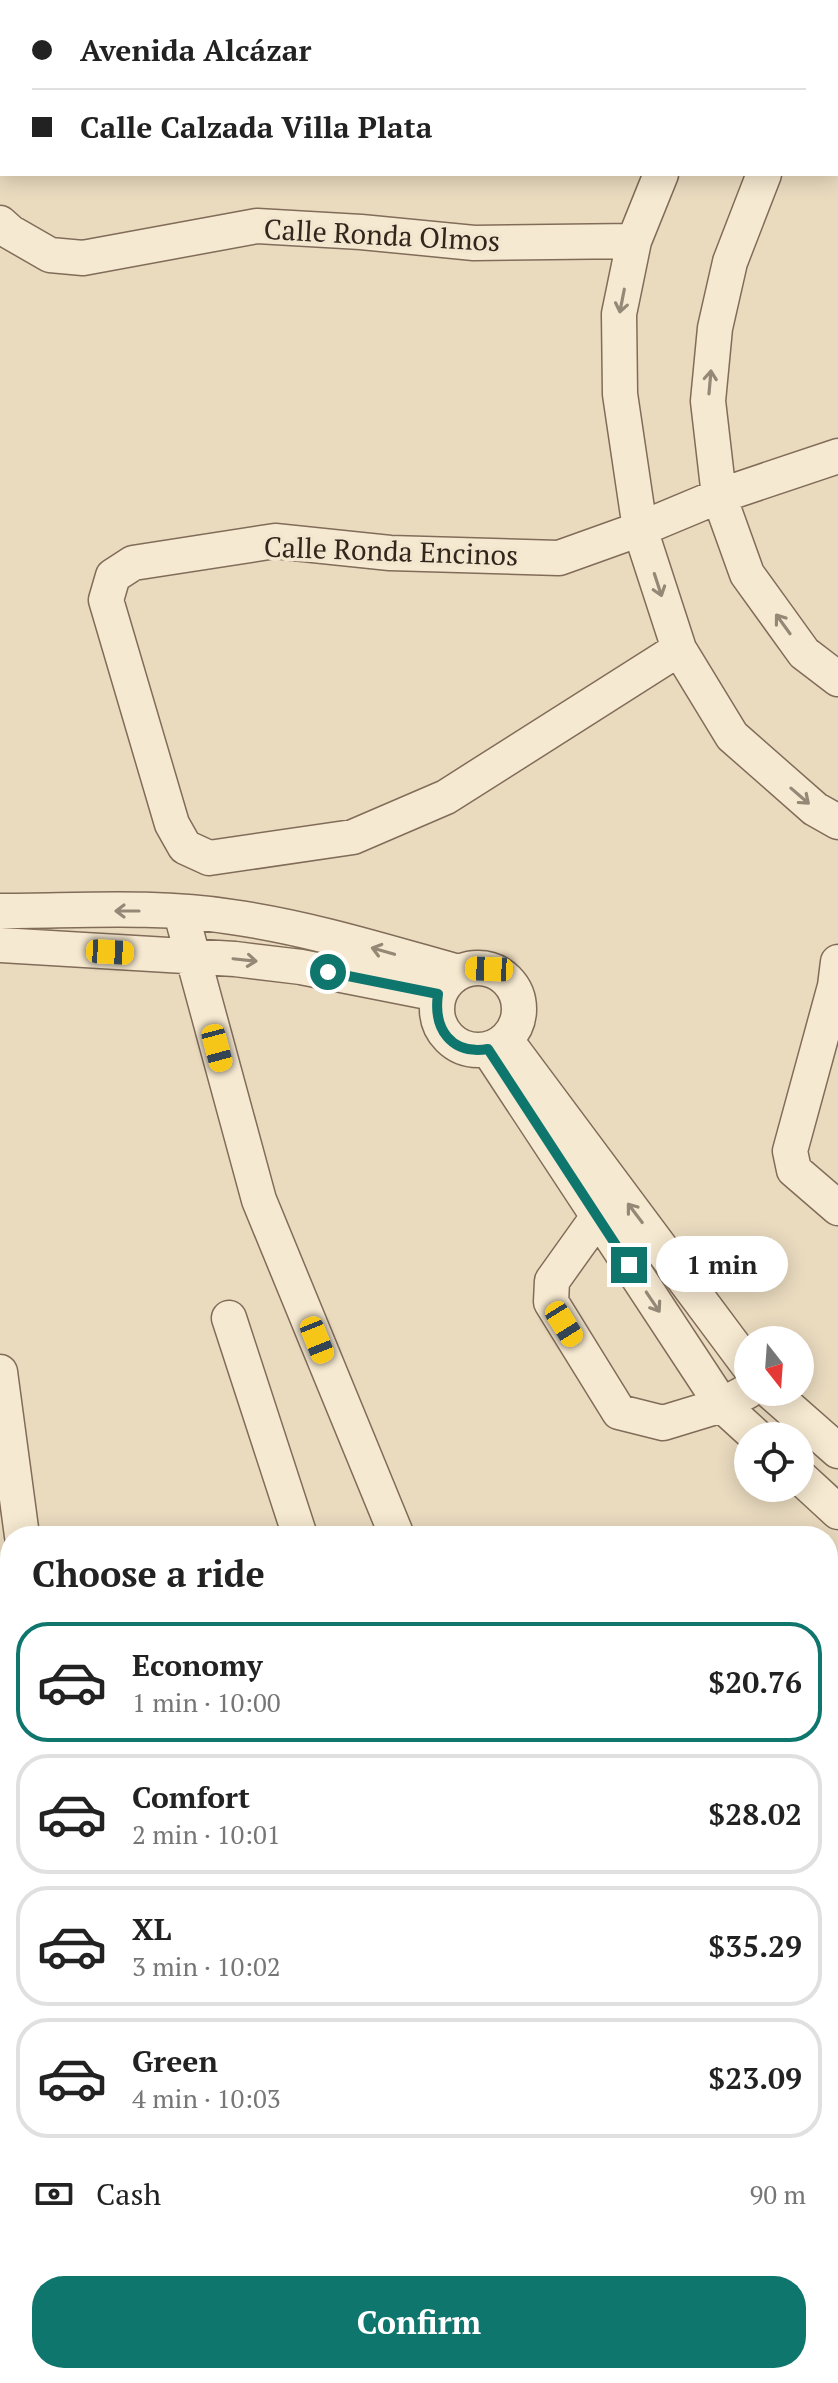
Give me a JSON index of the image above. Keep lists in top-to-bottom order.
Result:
{
  "streets": {
    "street": ["Calle Ronda Olmos", "Calle Ronda Encinos"]
  },
  "north": "bottom",
  "page": {
    "banner": ["Avenida Alcázar", "Calle Calzada Villa Plata"],
    "bubble": "1 min",
    "heading": "Choose a ride",
    "list": [
      {
        "name": "Economy",
        "note": "1 min · 10:00",
        "value": "$20.76"
      },
      {
        "name": "Comfort",
        "note": "2 min · 10:01",
        "value": "$28.02"
      },
      {
        "name": "XL",
        "note": "3 min · 10:02",
        "value": "$35.29"
      },
      {
        "name": "Green",
        "note": "4 min · 10:03",
        "value": "$23.09"
      }
    ],
    "pay": ["Cash", "90 m"],
    "buttons": "Confirm"
  }
}
